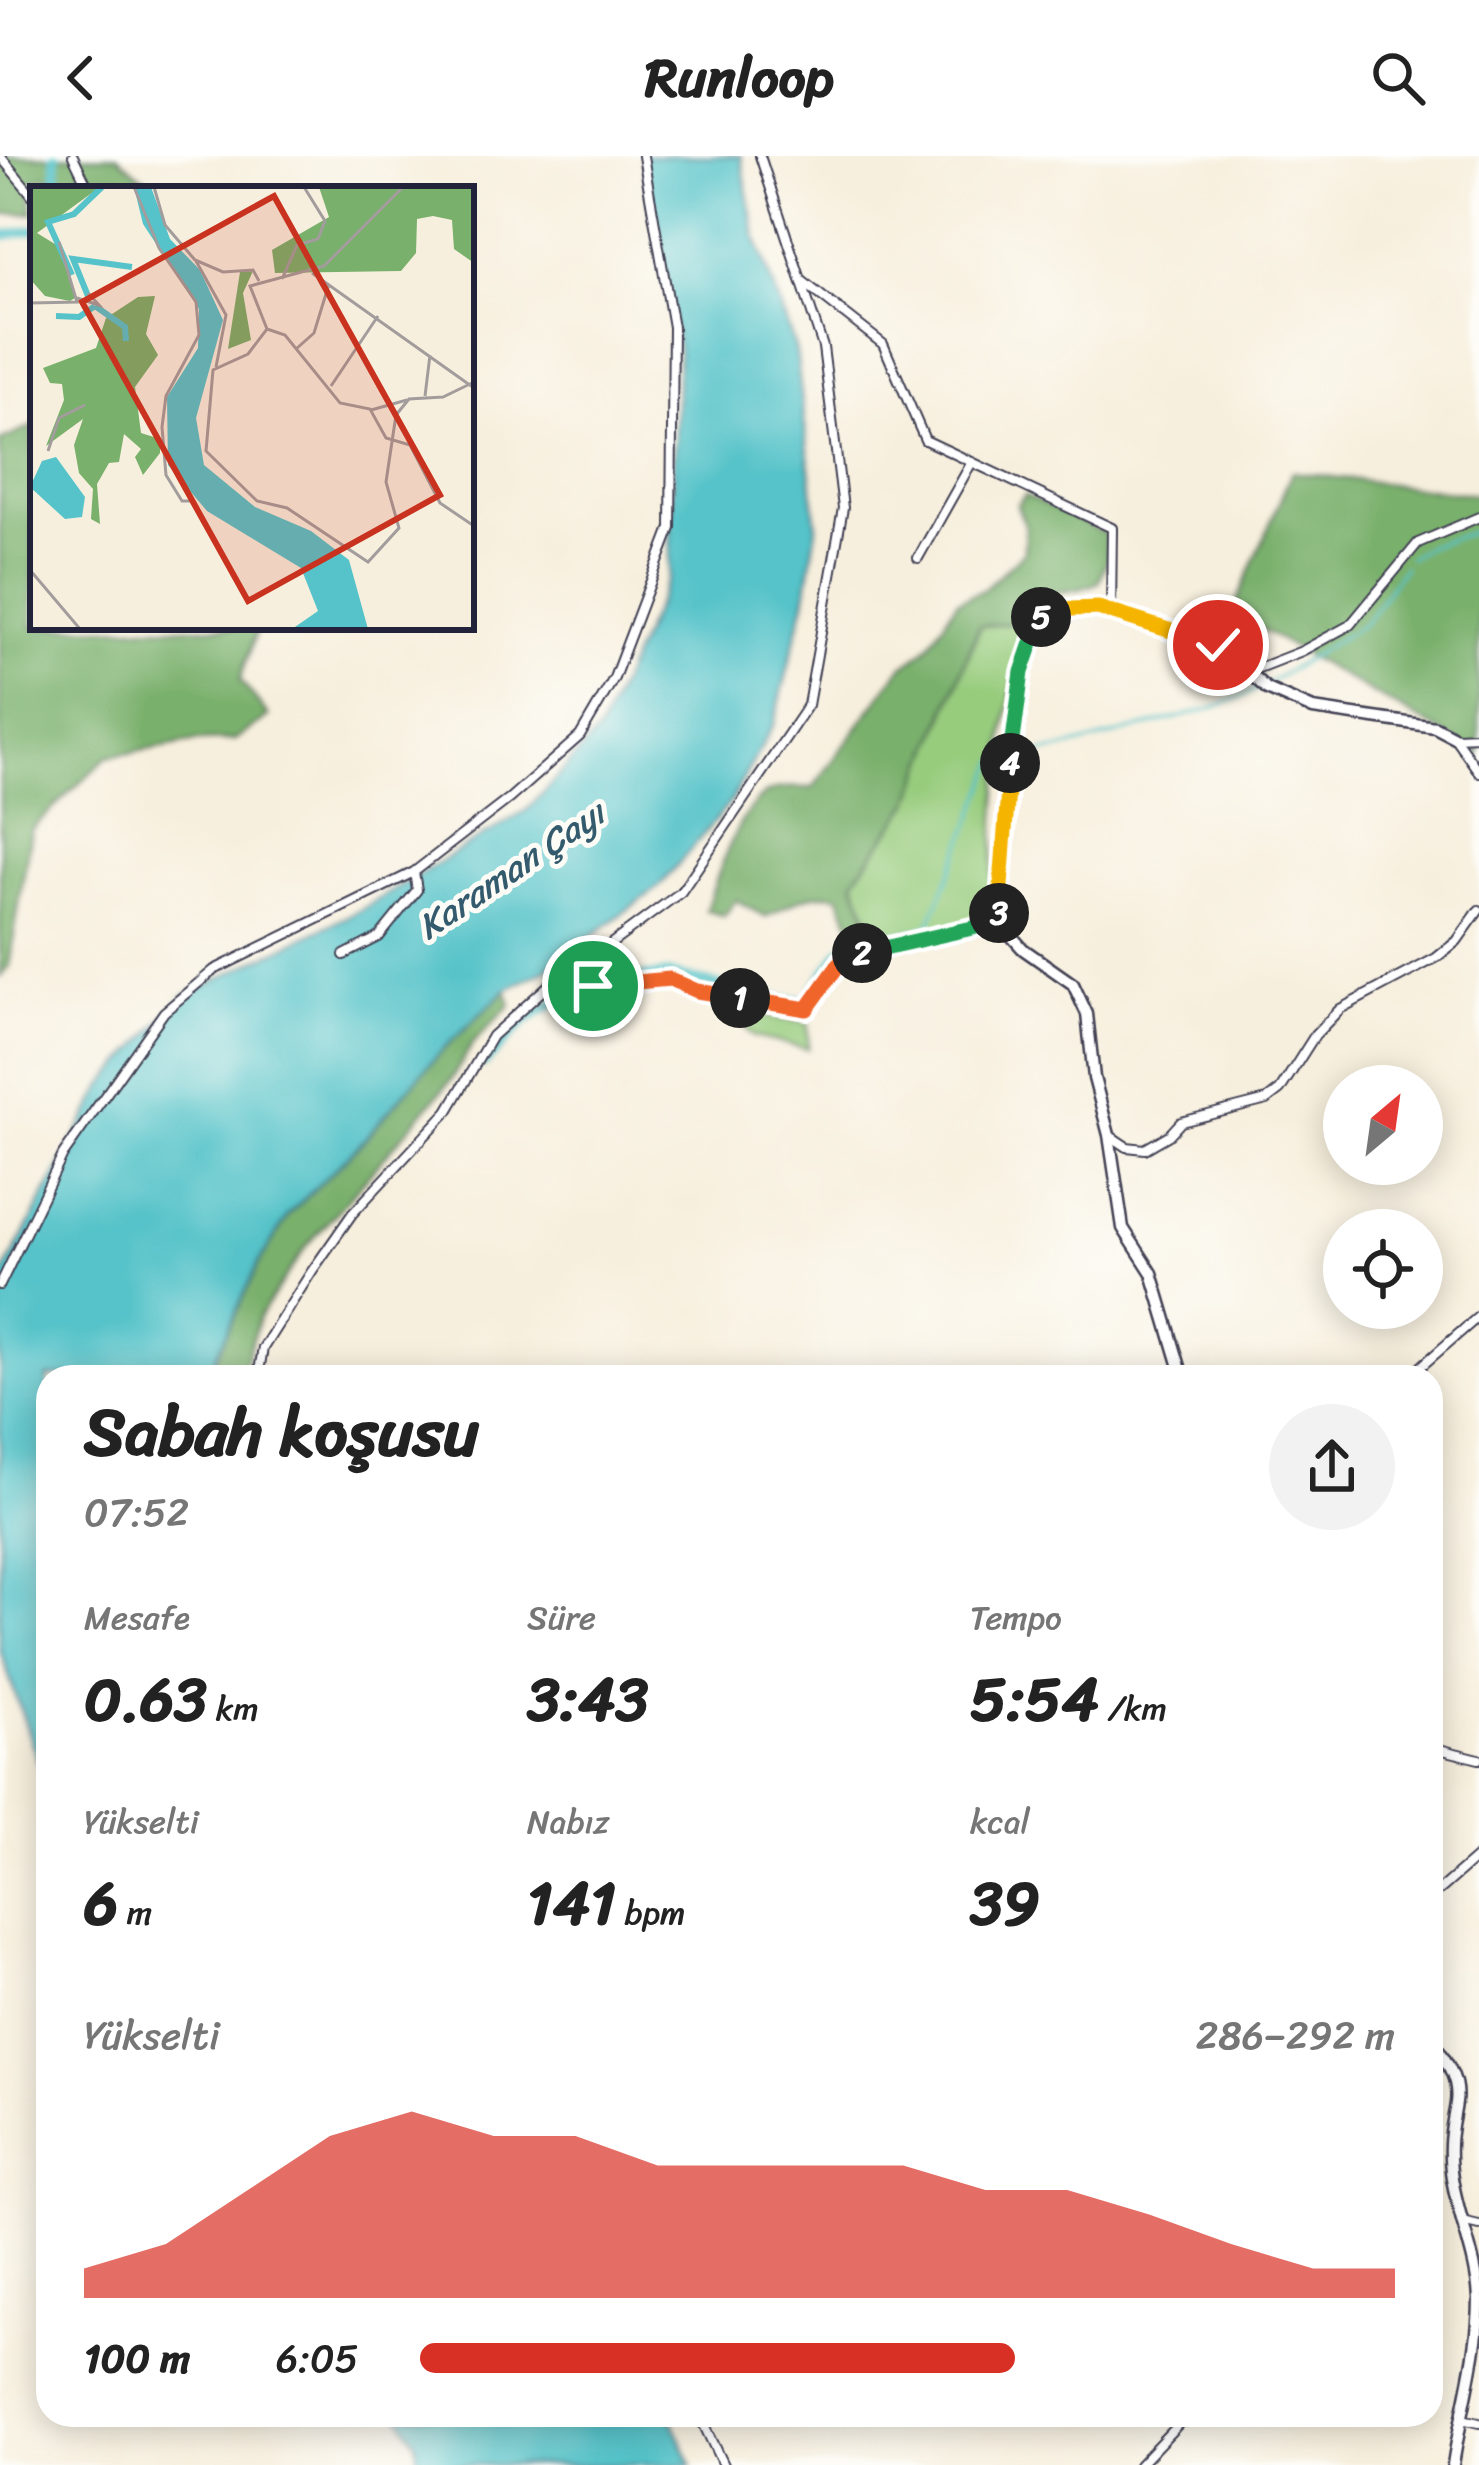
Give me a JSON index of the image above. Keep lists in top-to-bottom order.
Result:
{
  "water": ["Karaman Çayı"],
  "north": "top right",
  "page": {
    "header": "Runloop",
    "pins": [
      "5",
      "4",
      "3",
      "2",
      "1"
    ],
    "heading": ["Sabah koşusu", "07:52"],
    "stats": [
      ["Mesafe", "0.63 km"],
      ["Süre", "3:43"],
      ["Tempo", "5:54 /km"],
      ["Yükselti", "6 m"],
      ["Nabız", "141 bpm"],
      ["kcal", "39"]
    ],
    "chart": ["Yükselti", "286–292 m"],
    "list": [
      {
        "name": "100 m",
        "note": "6:05"
      }
    ]
  }
}
